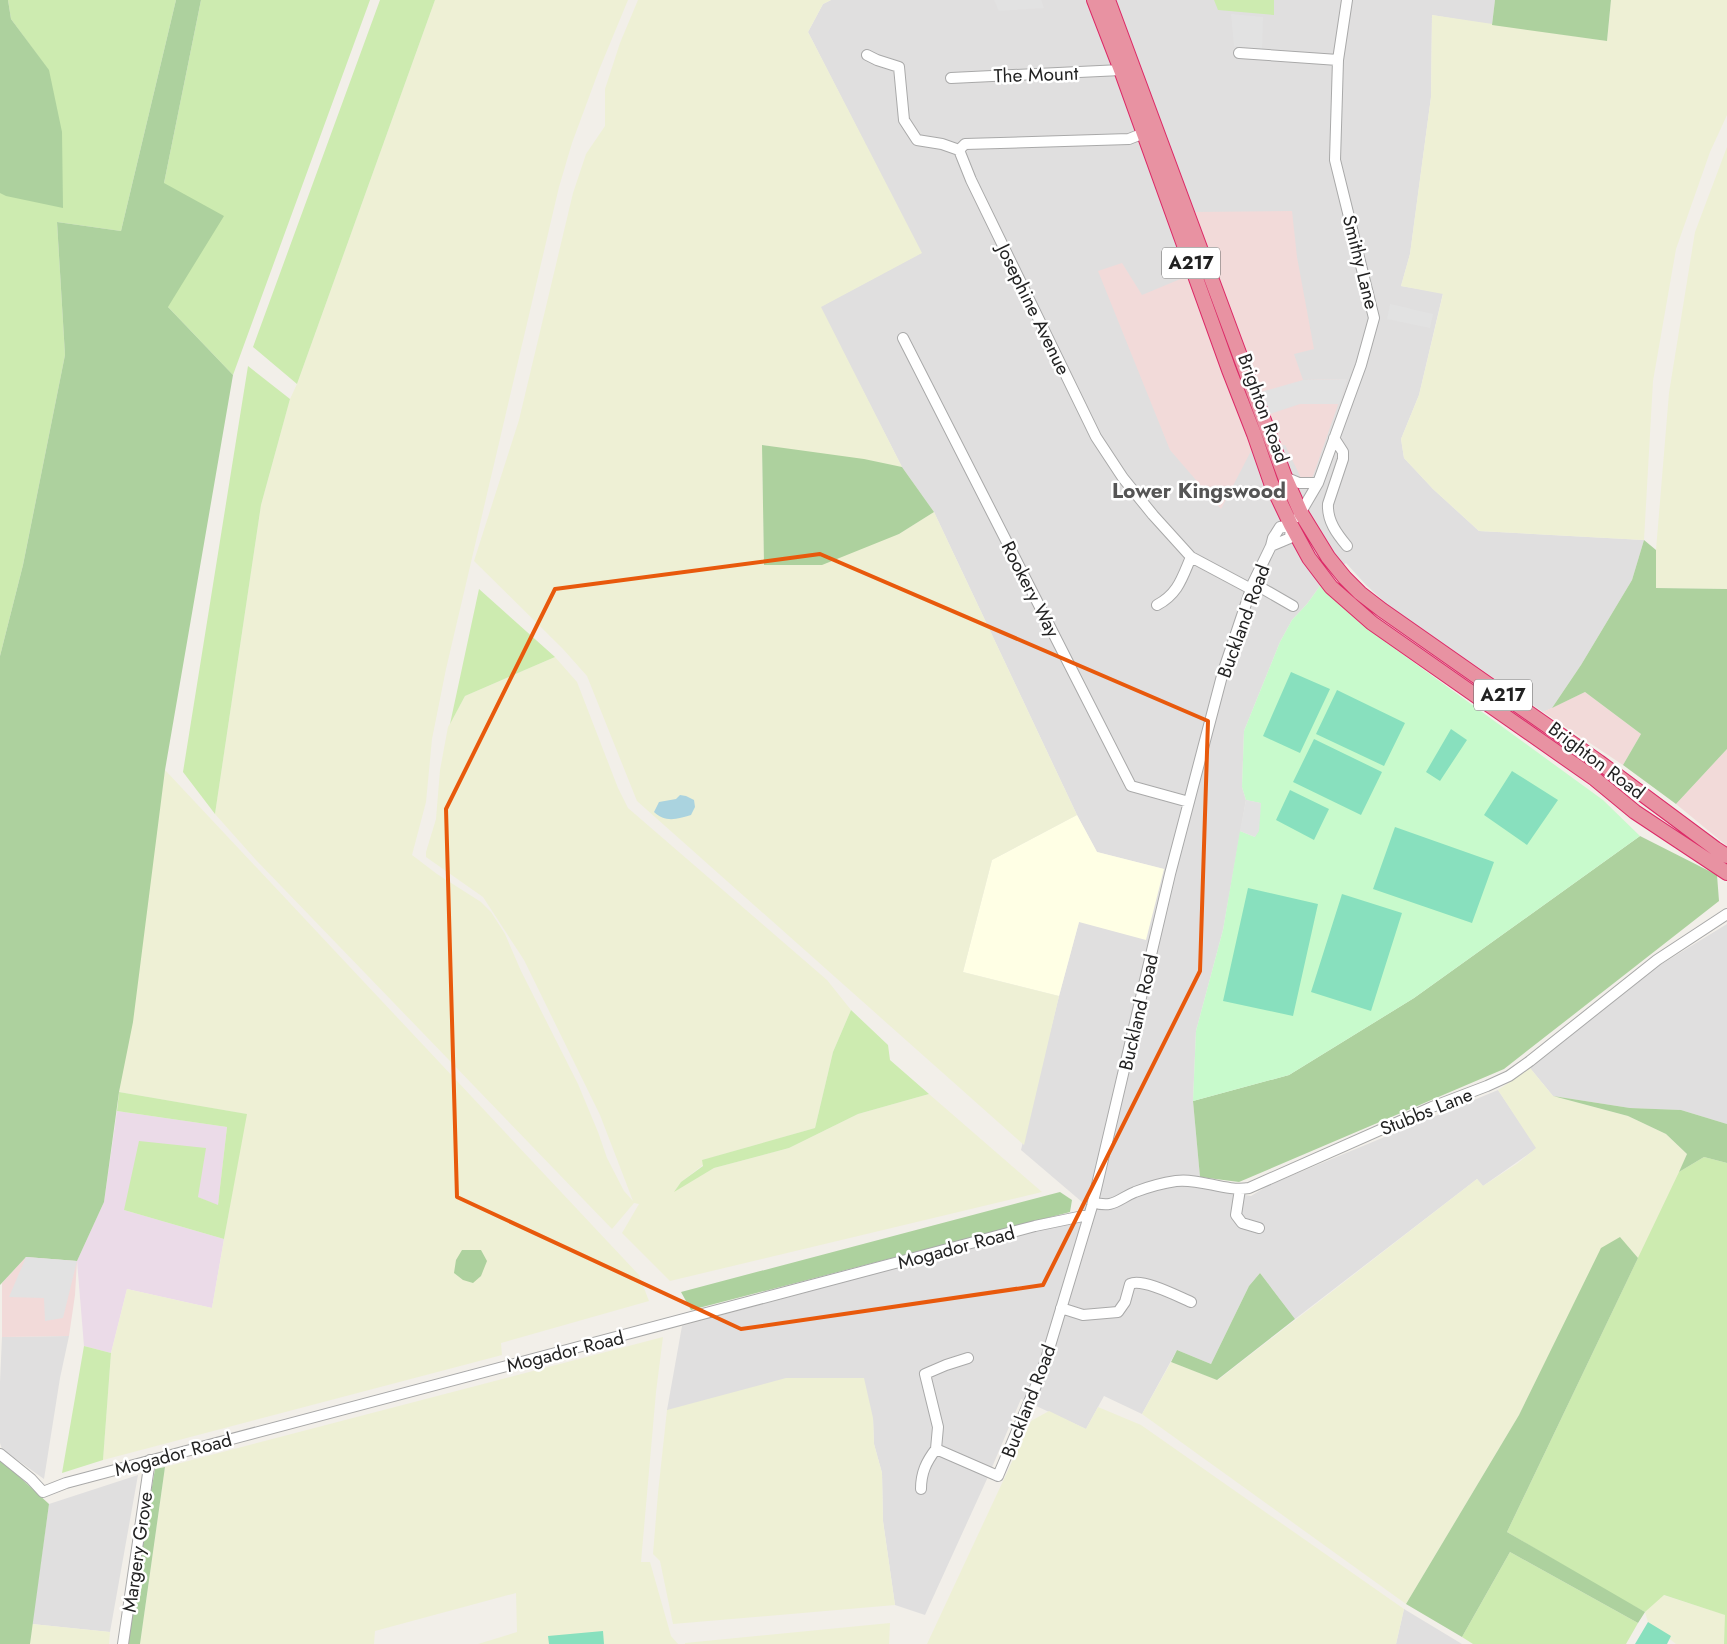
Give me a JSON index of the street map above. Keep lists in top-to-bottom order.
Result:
{
  "streets": {
    "highway": ["A217", "Brighton Road"],
    "street": [
      "The Mount",
      "Smithy Lane",
      "Josephine Avenue",
      "Rookery Way",
      "Buckland Road",
      "Stubbs Lane",
      "Mogador Road",
      "Margery Grove"
    ]
  },
  "crossings": [
    ["The Mount", "Brighton Road"],
    ["Smithy Lane", "Brighton Road"],
    ["Smithy Lane", "Buckland Road"],
    ["Josephine Avenue", "Buckland Road"],
    ["Brighton Road", "Buckland Road"],
    ["Rookery Way", "Buckland Road"],
    ["Buckland Road", "Mogador Road"],
    ["Mogador Road", "Margery Grove"]
  ],
  "districts": ["Lower Kingswood"]
}
